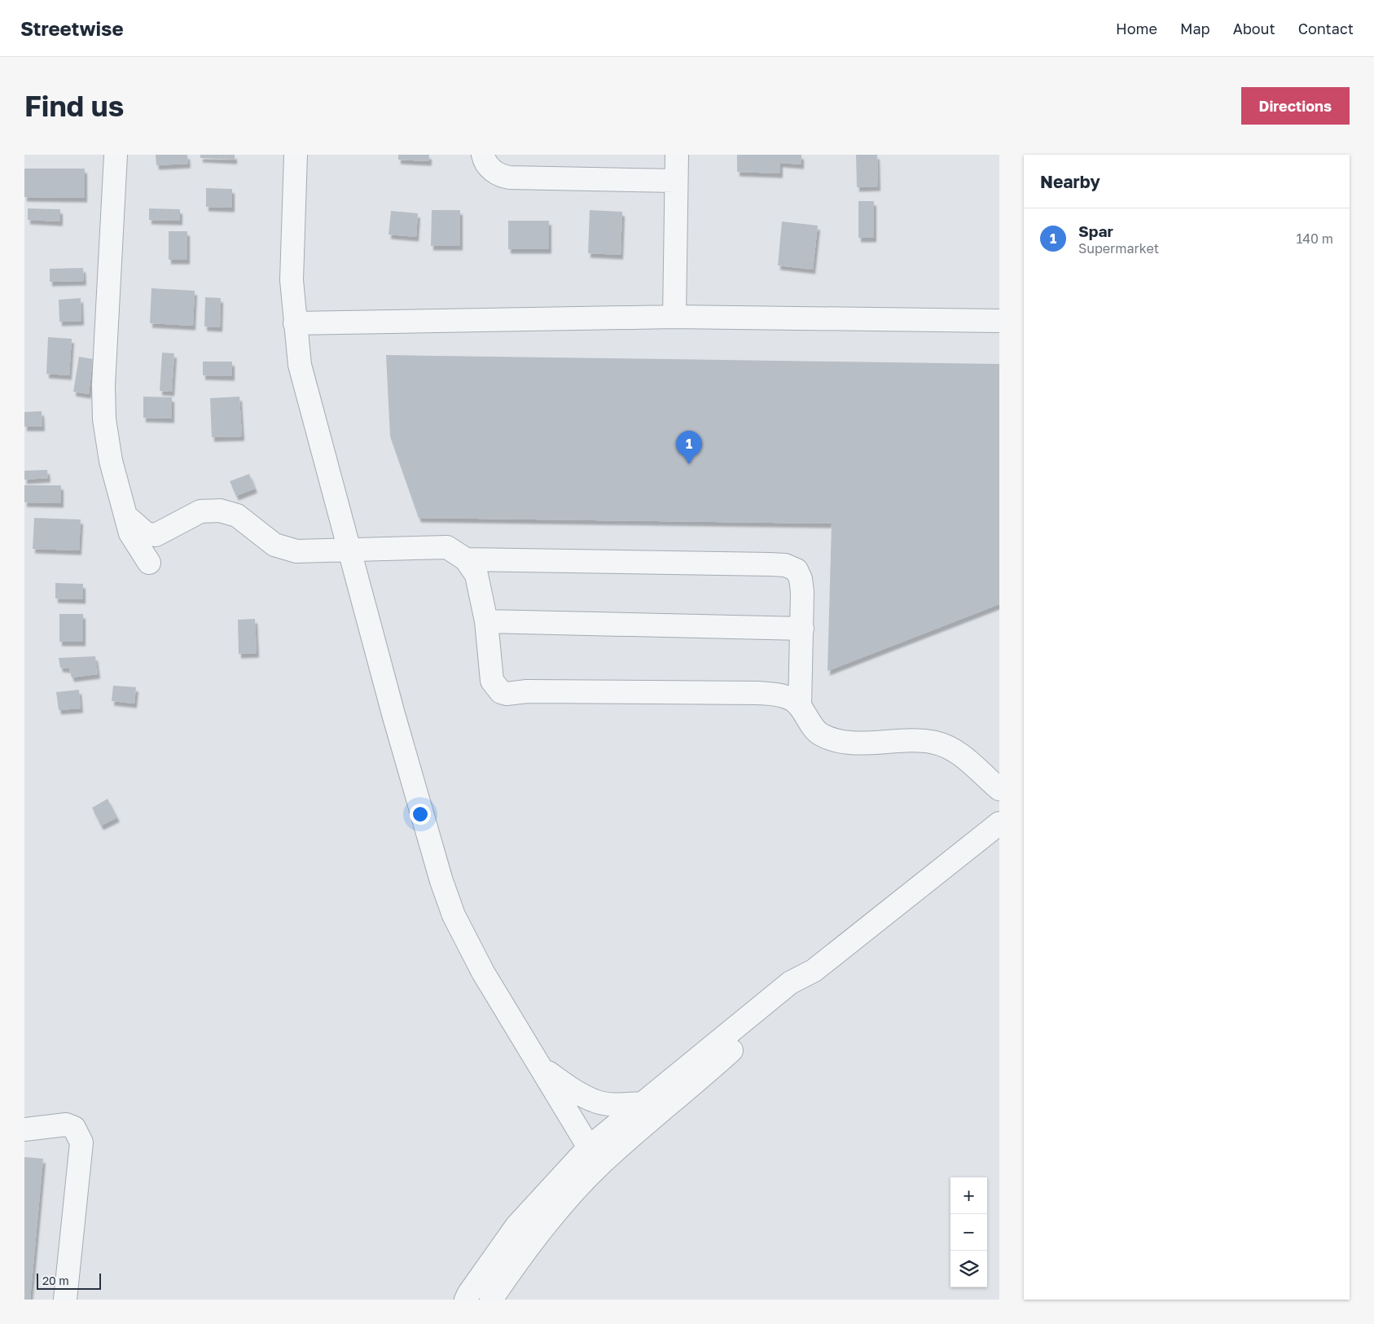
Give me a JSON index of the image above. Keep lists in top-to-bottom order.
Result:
{
  "scale_bar": "20 m",
  "page": {
    "header": "Streetwise",
    "nav": [
      "Home",
      "Map",
      "About",
      "Contact"
    ],
    "buttons": "Directions",
    "title": "Find us",
    "heading": "Nearby",
    "list": [
      {
        "mark": "1",
        "name": "Spar",
        "note": "Supermarket",
        "value": "140 m"
      }
    ],
    "pins": "1",
    "map_buttons": ["+", "−"],
    "scale": "20 m"
  }
}
